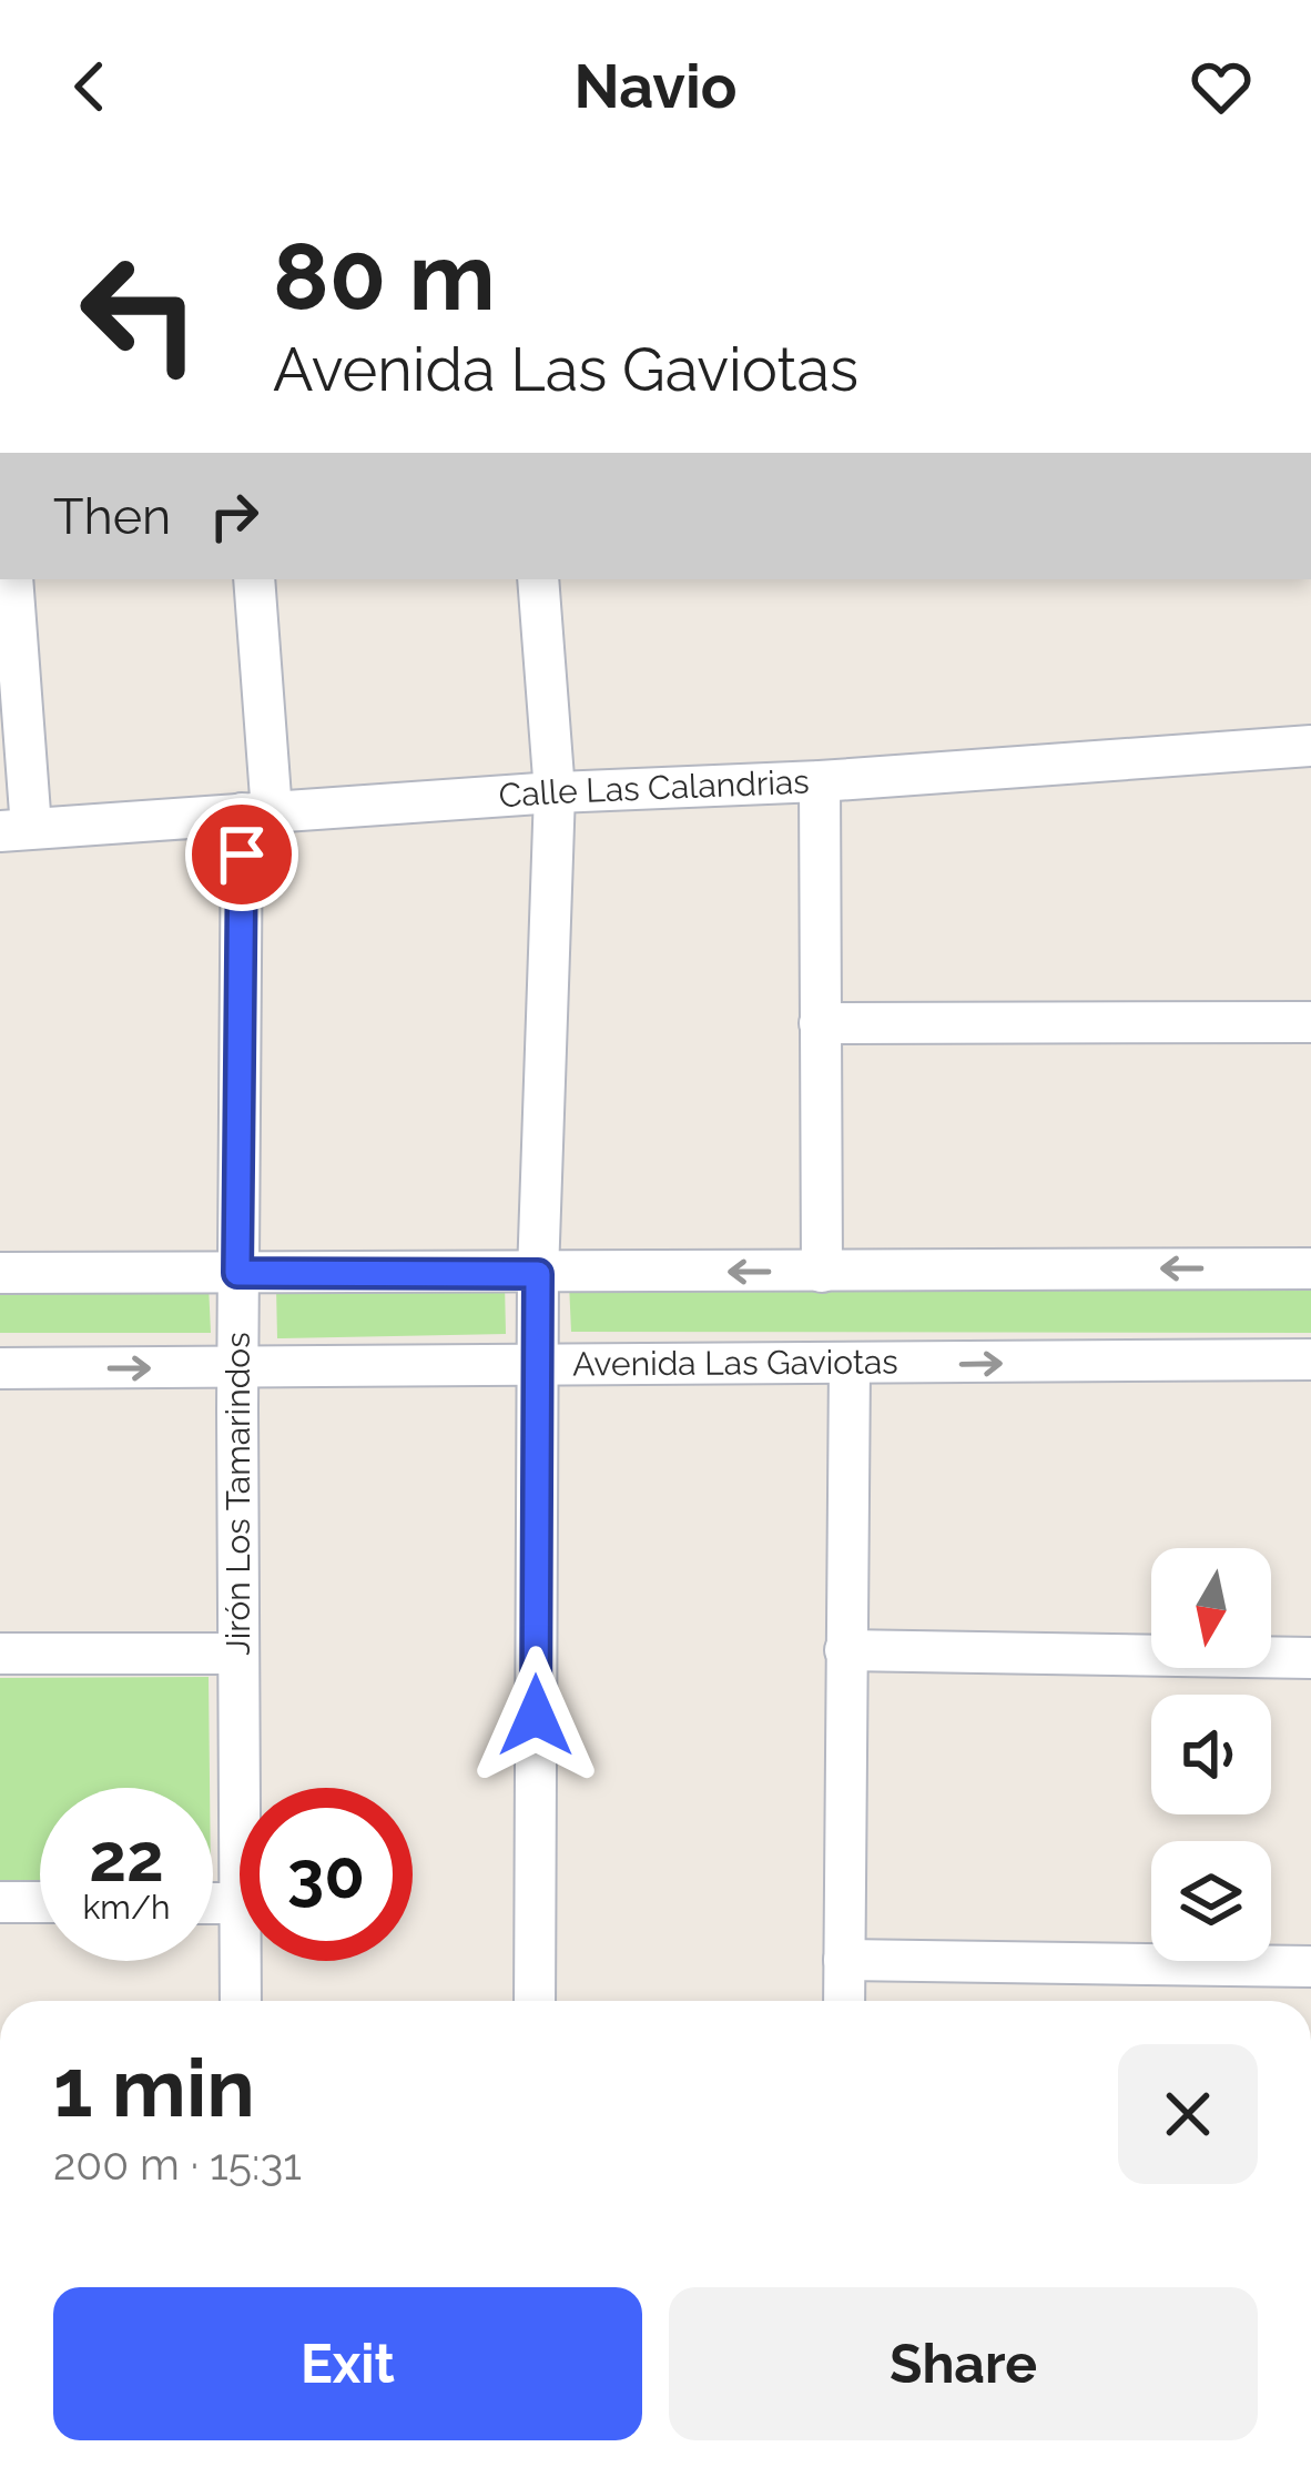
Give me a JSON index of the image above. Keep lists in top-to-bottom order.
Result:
{
  "streets": {
    "street": ["Calle Las Calandrias", "Avenida Las Gaviotas", "Jirón Los Tamarindos"]
  },
  "crossings": [
    ["Calle Las Calandrias", "Jirón Los Tamarindos"],
    ["Avenida Las Gaviotas", "Jirón Los Tamarindos"]
  ],
  "north": "bottom",
  "page": {
    "header": "Navio",
    "turn": ["80 m", "Avenida Las Gaviotas"],
    "then": "Then",
    "speed": "22 km/h",
    "limit": "30",
    "heading": ["1 min", "200 m · 15:31"],
    "buttons": ["Exit", "Share"]
  }
}
